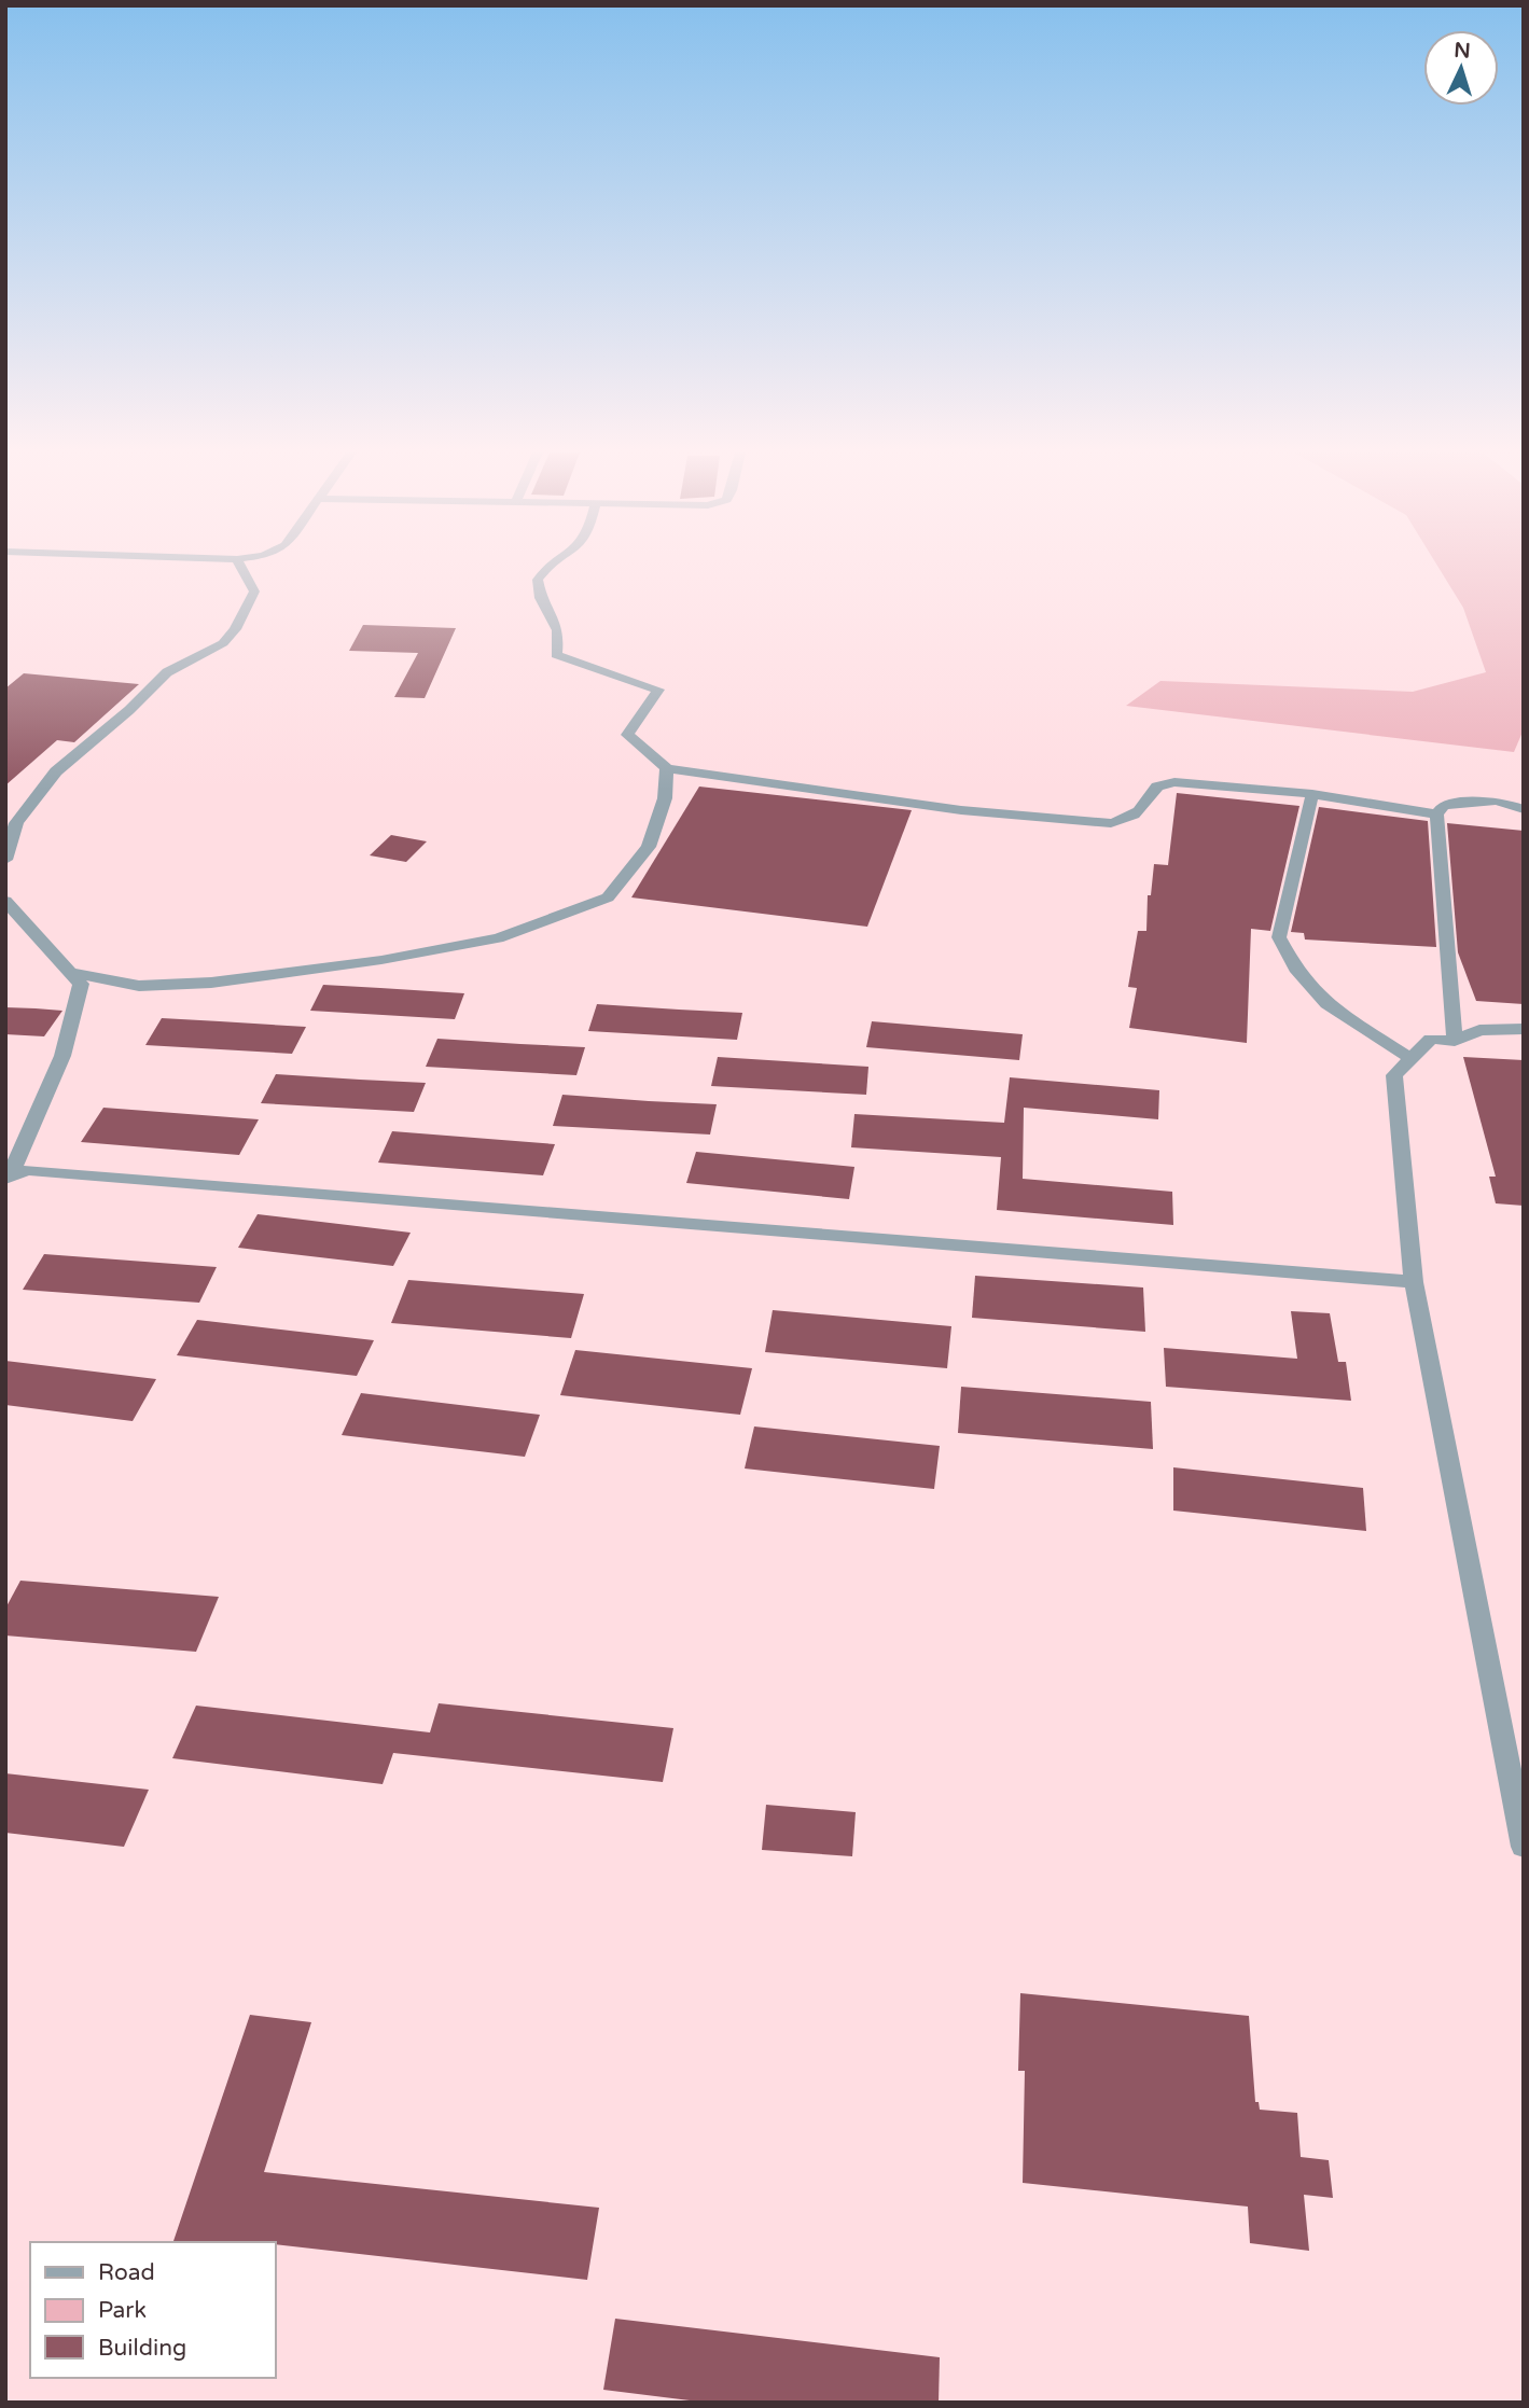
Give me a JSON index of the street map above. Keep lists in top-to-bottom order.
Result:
{
  "legend": ["Road", "Park", "Building"],
  "north": "top"
}
